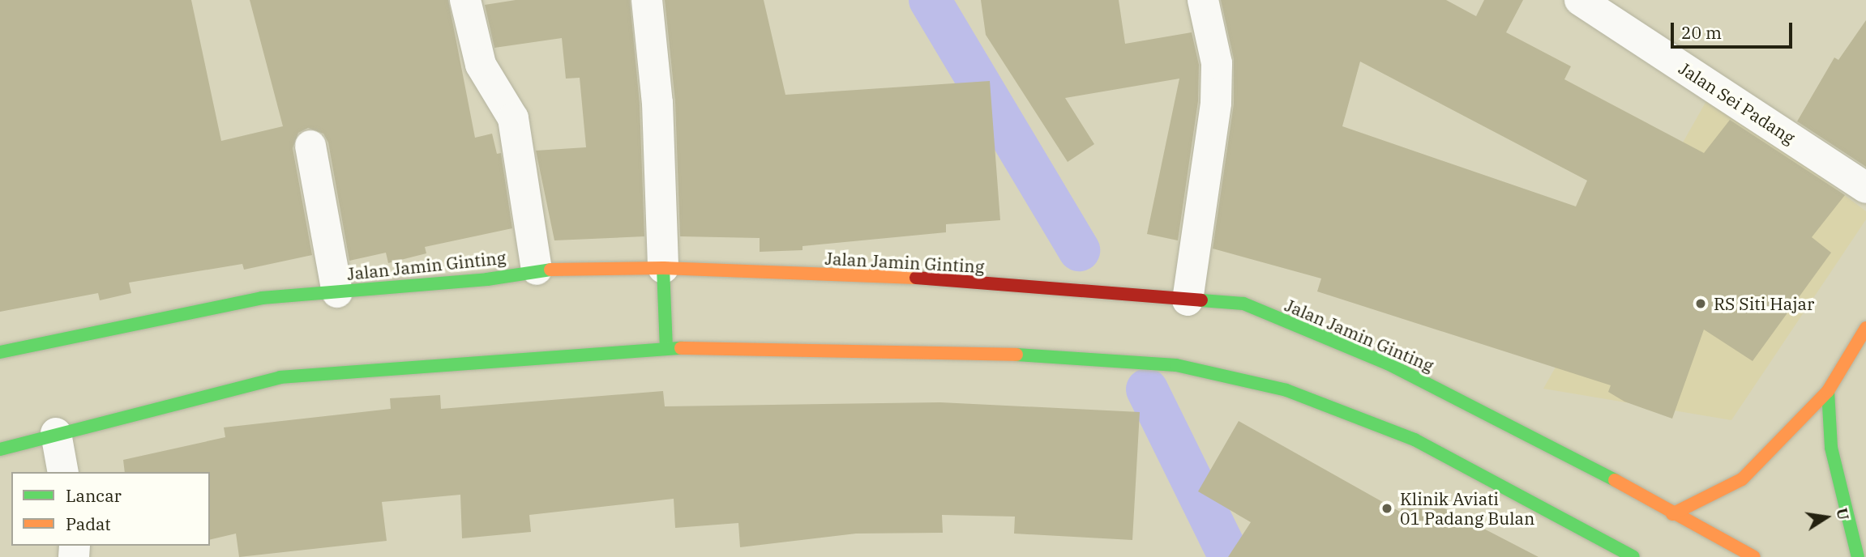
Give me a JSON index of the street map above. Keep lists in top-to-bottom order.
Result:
{
  "streets": {
    "main road": ["Jalan Jamin Ginting"],
    "street": ["Jalan Sei Padang"]
  },
  "places": ["RS Siti Hajar", "Klinik Aviati 01 Padang Bulan"],
  "legend": ["Lancar", "Padat"],
  "scale_bar": "20 m",
  "north": "right"
}
